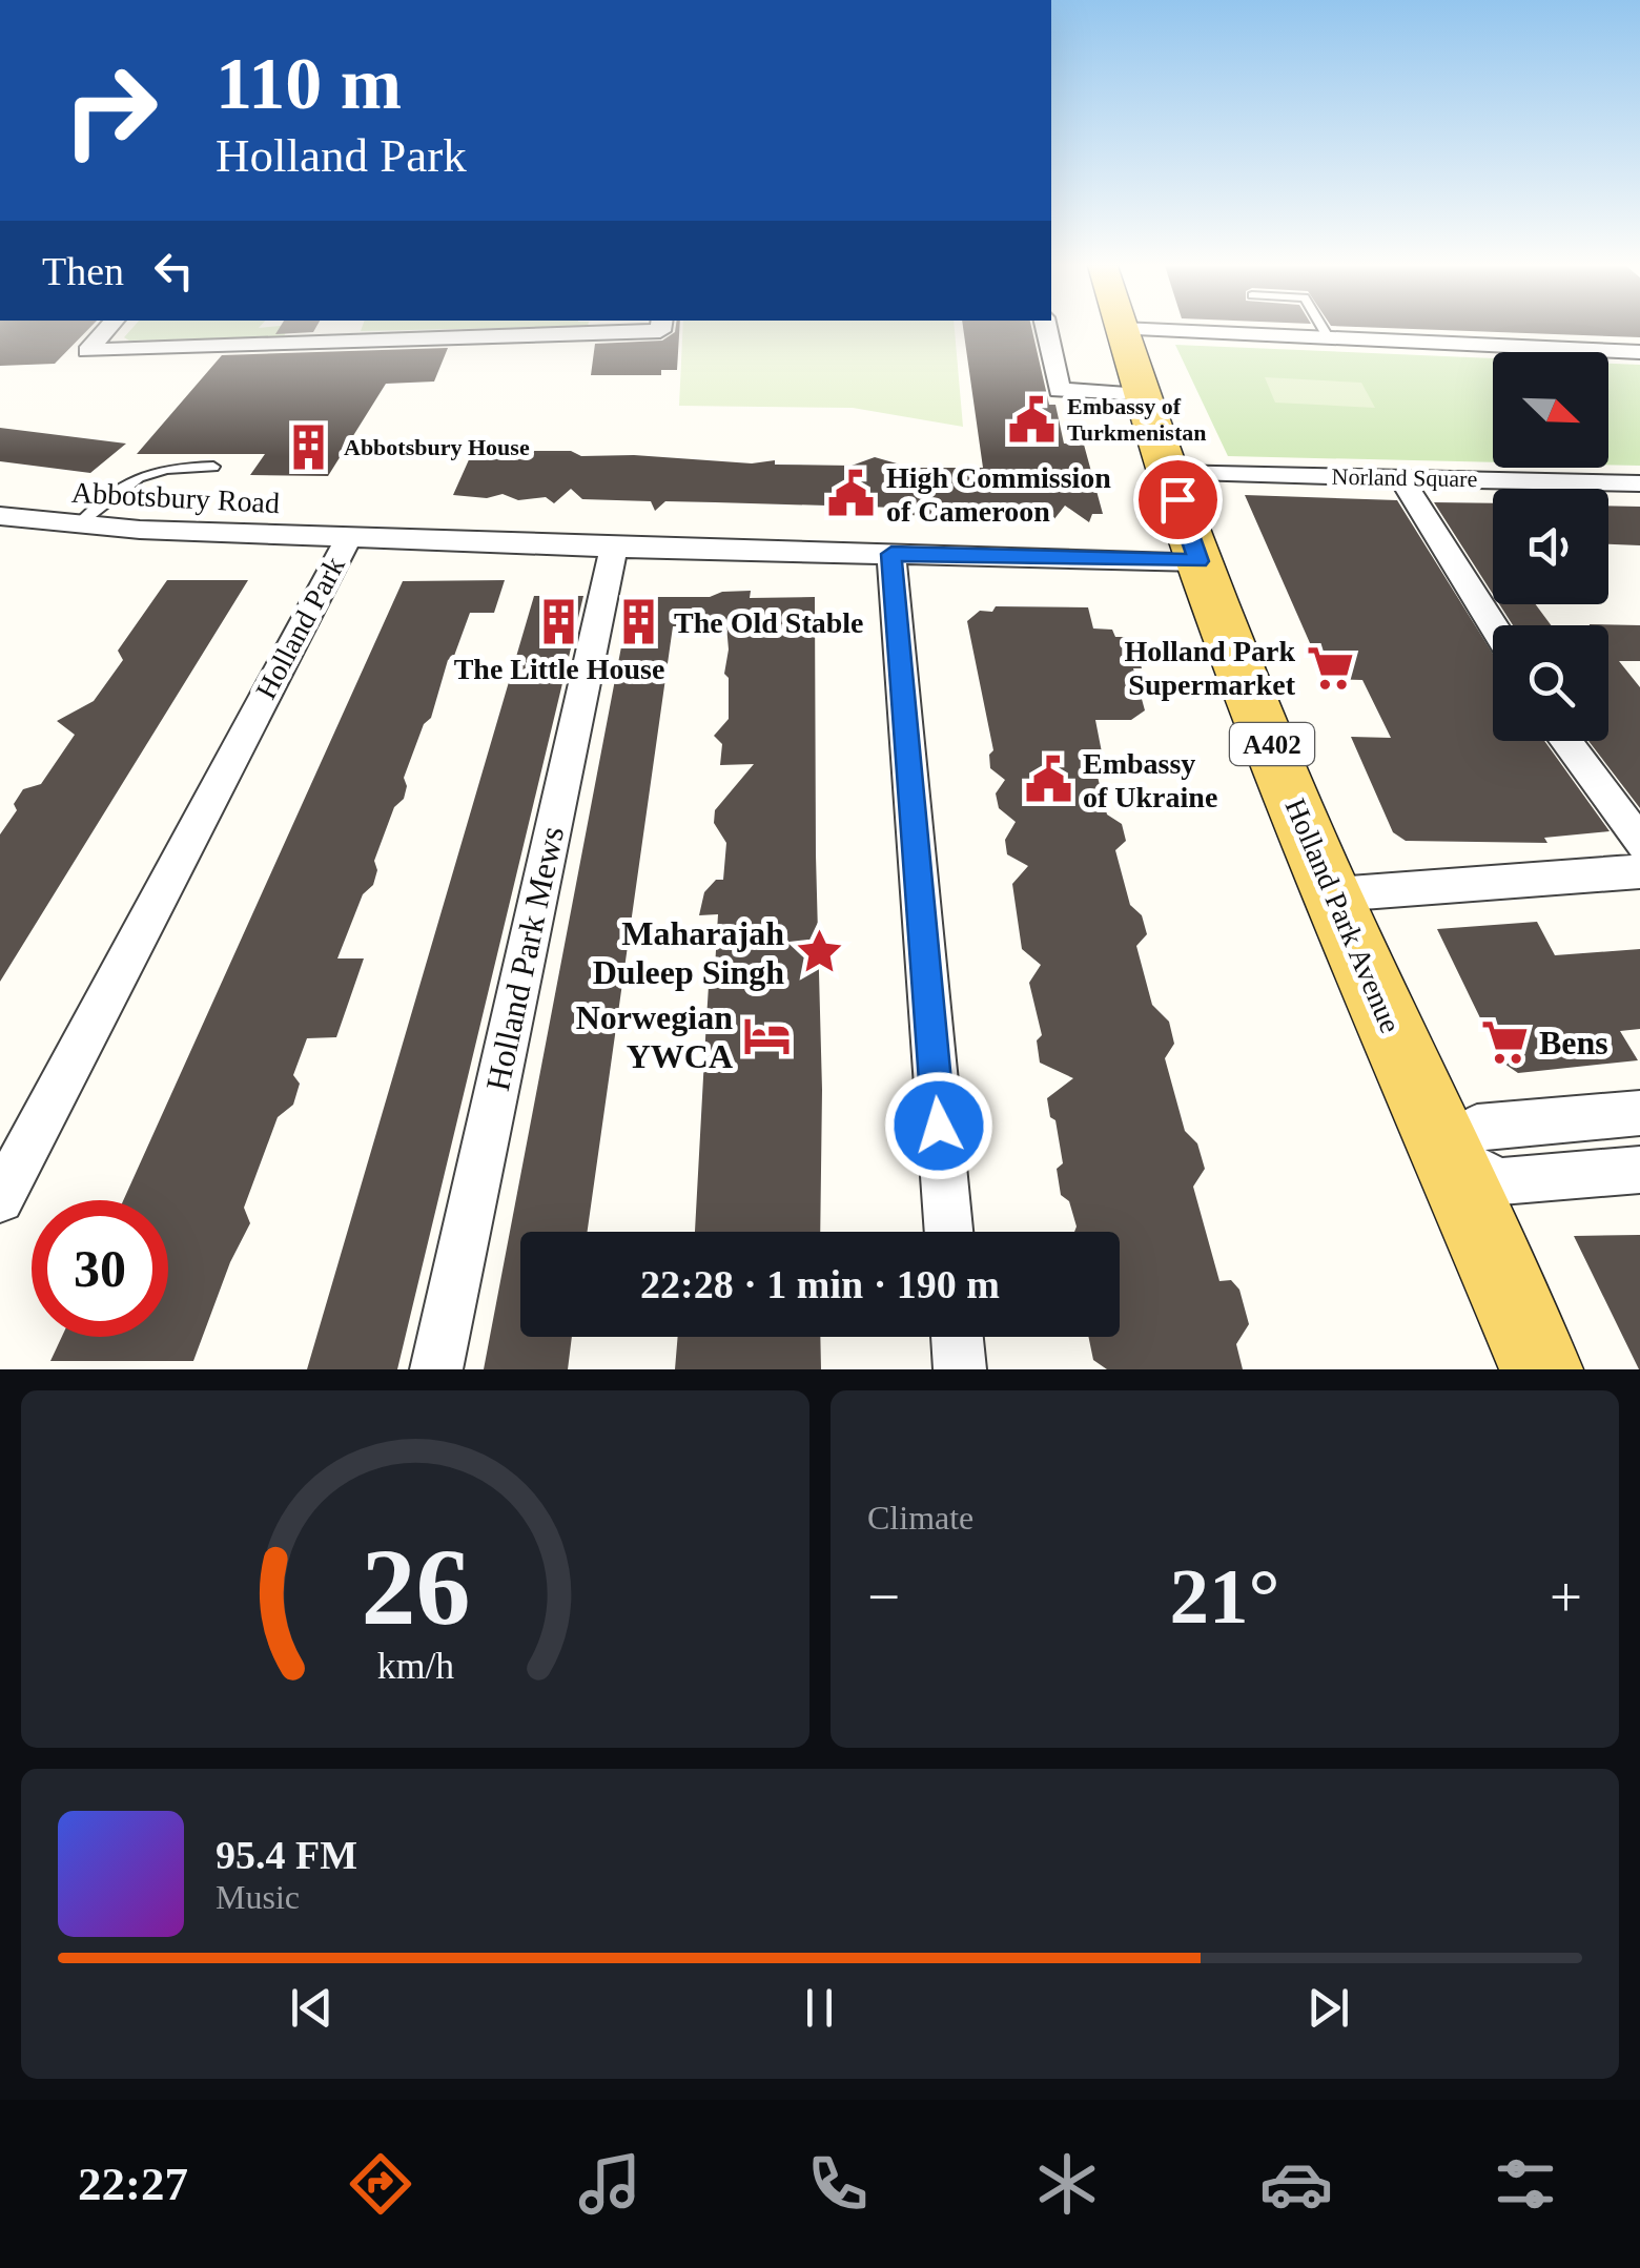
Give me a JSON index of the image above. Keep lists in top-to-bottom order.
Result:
{
  "streets": {
    "main road": ["A402", "Holland Park Avenue"],
    "street": [
      "Norland Square",
      "Abbotsbury Road",
      "Holland Park",
      "Holland Park Mews"
    ]
  },
  "crossings": [
    ["Norland Square", "Holland Park Avenue"],
    ["Abbotsbury Road", "Holland Park"],
    ["Holland Park", "Holland Park Avenue"],
    ["Holland Park", "Holland Park Mews"]
  ],
  "places": {
    "public building": ["Embassy of Turkmenistan", "High Commission of Cameroon", "Embassy of Ukraine"],
    "building": ["Abbotsbury House", "The Little House", "The Old Stable"],
    "supermarket": ["Holland Park Supermarket", "Bens"],
    "place": ["Maharajah Duleep Singh"],
    "hotel": ["Norwegian YWCA"]
  },
  "north": "bottom right",
  "page": {
    "turn": ["110 m", "Holland Park"],
    "then": "Then",
    "limit": "30",
    "trip": "22:28 · 1 min · 190 m",
    "tile": "Climate",
    "heat": ["−", "21°", "+"],
    "song": ["95.4 FM", "Music"],
    "tabs": "22:27",
    "gauge": ["26", "km/h"]
  }
}
